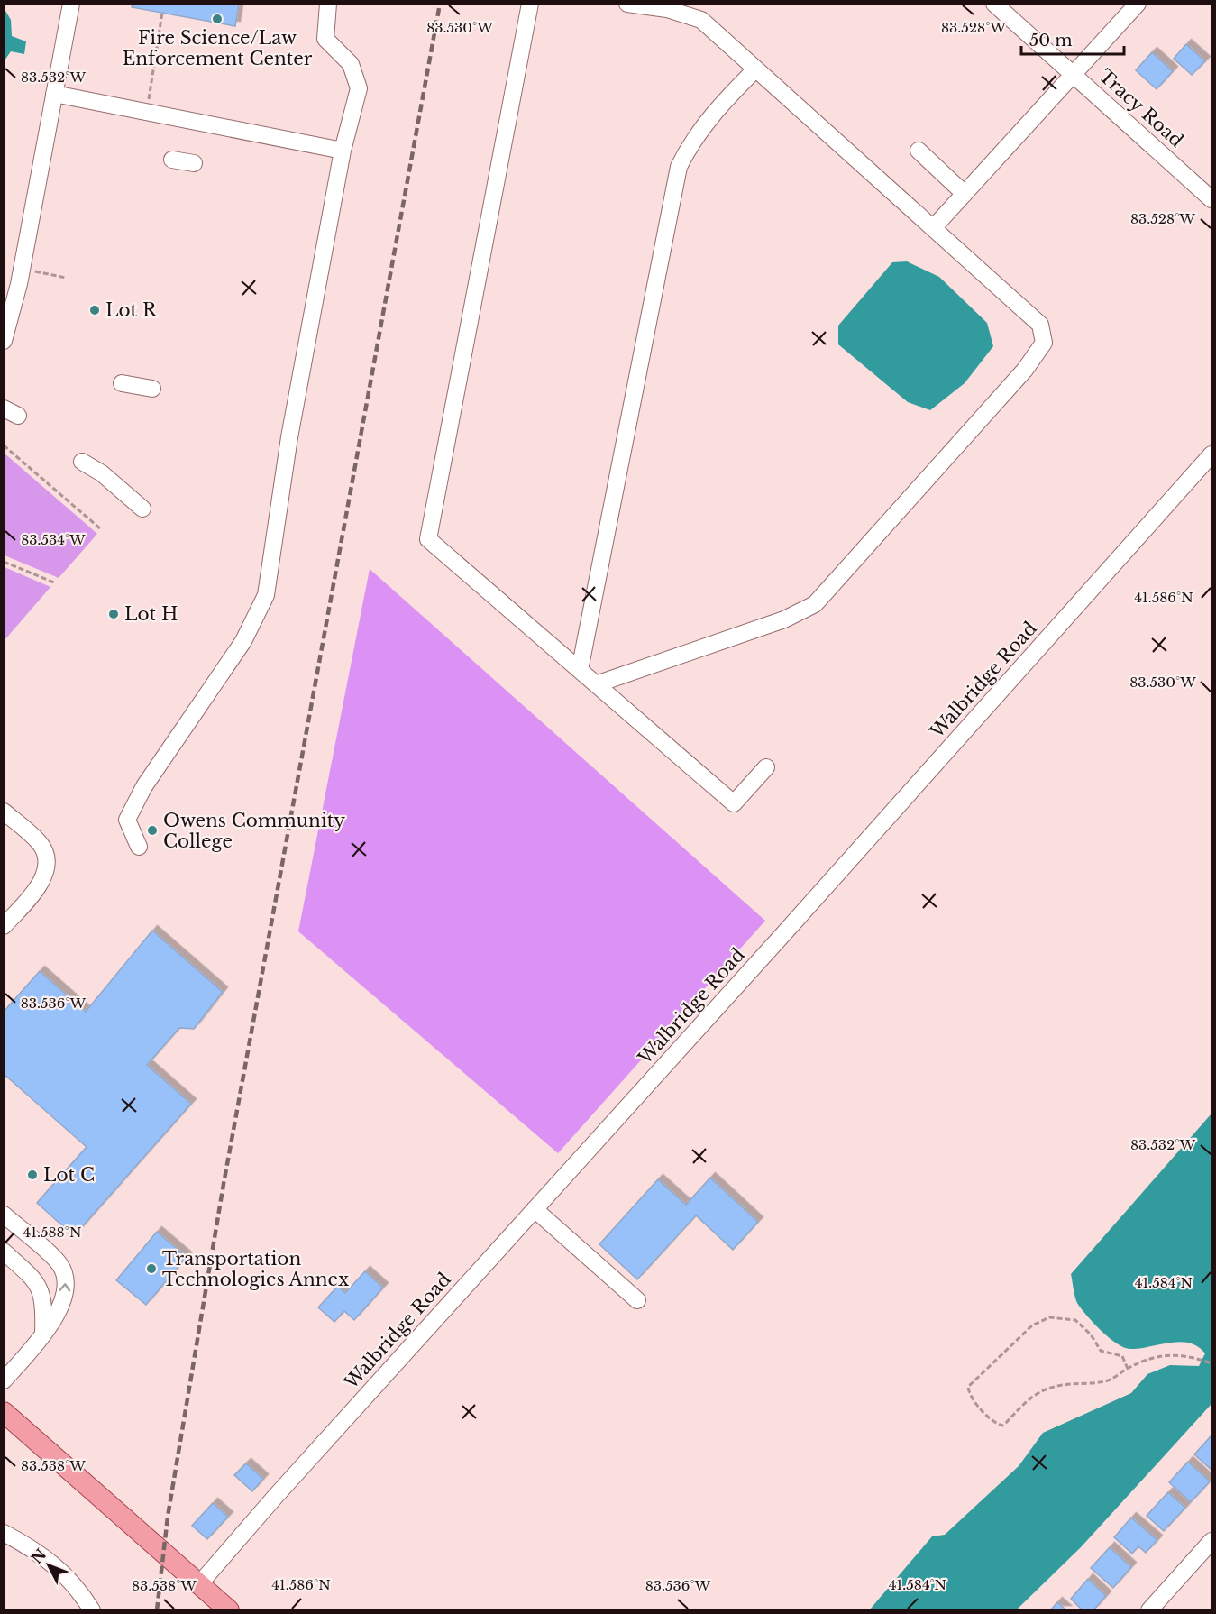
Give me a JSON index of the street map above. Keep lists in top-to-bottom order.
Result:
{
  "streets": {
    "street": ["Tracy Road", "Walbridge Road"]
  },
  "places": [
    "Fire Science/Law Enforcement Center",
    "Lot R",
    "Lot H",
    "Owens Community College",
    "Lot C",
    "Transportation Technologies Annex"
  ],
  "scale_bar": "50 m",
  "north": "top left",
  "coordinates": [
    "83.530°W",
    "83.528°W",
    "83.532°W",
    "83.534°W",
    "41.586°N",
    "83.536°W",
    "41.588°N",
    "41.584°N",
    "83.538°W"
  ]
}
